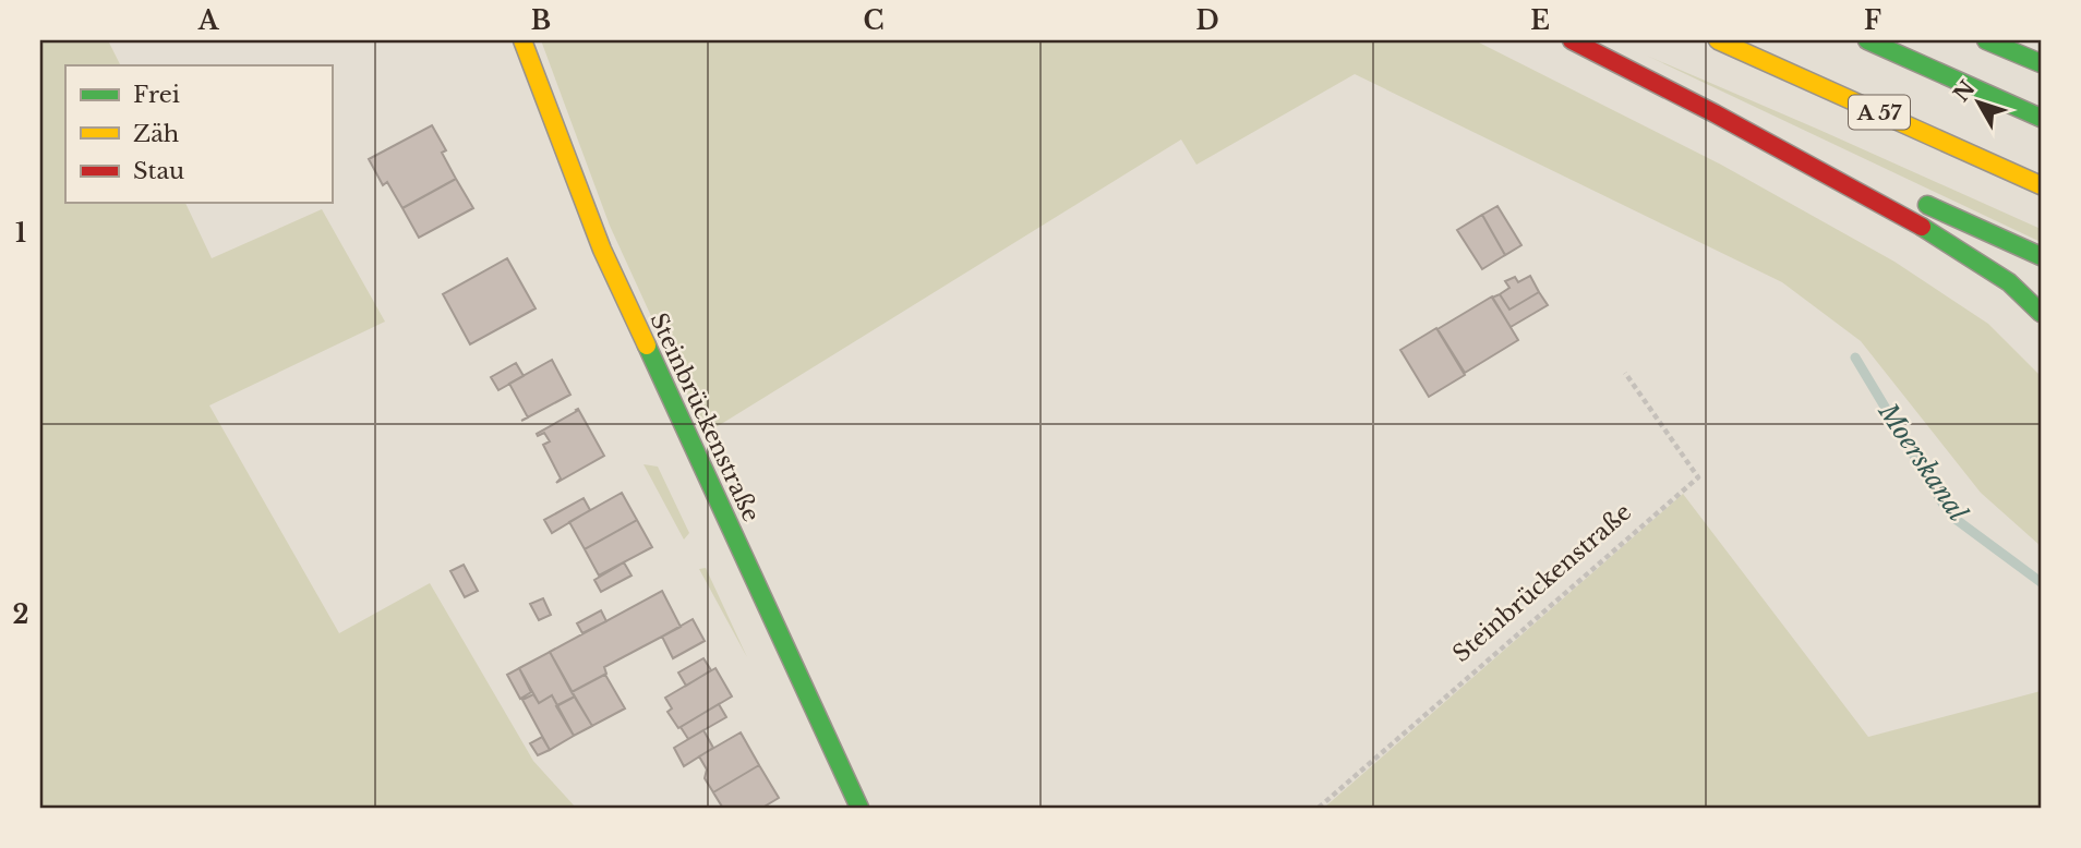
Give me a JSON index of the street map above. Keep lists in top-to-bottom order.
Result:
{
  "streets": {
    "main road": ["A 57", "Steinbrückenstraße"]
  },
  "water": ["Moerskanal"],
  "legend": ["Frei", "Zäh", "Stau"],
  "north": "top left",
  "grid": {
    "columns": [
      "A",
      "B",
      "C",
      "D",
      "E",
      "F"
    ],
    "rows": ["1", "2"]
  }
}
